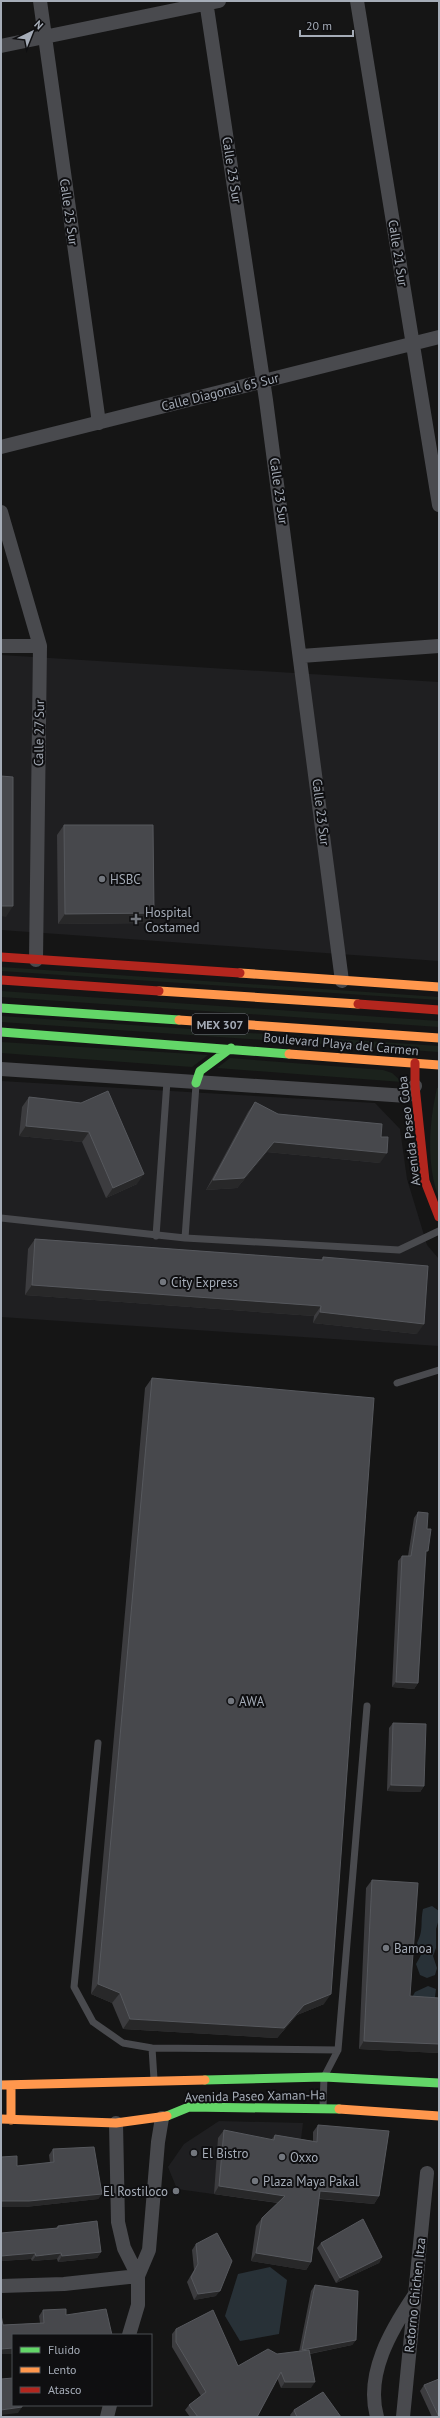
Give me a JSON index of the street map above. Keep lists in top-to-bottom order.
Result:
{
  "streets": {
    "main road": [
      "MEX 307",
      "Boulevard Playa del Carmen",
      "Avenida Paseo Coba",
      "Avenida Paseo Xaman-Ha"
    ],
    "street": [
      "Calle 23 Sur",
      "Calle 25 Sur",
      "Calle 21 Sur",
      "Calle Diagonal 65 Sur",
      "Calle 27 Sur",
      "Retorno Chichen Itza"
    ]
  },
  "crossings": [
    ["Calle 23 Sur", "Calle Diagonal 65 Sur"],
    ["Calle 25 Sur", "Calle Diagonal 65 Sur"],
    ["Calle 21 Sur", "Calle Diagonal 65 Sur"],
    ["Boulevard Playa del Carmen", "Avenida Paseo Coba"]
  ],
  "places": {
    "other": [
      "HSBC",
      "City Express",
      "AWA",
      "Bamoa",
      "El Bistro",
      "Oxxo",
      "Plaza Maya Pakal",
      "El Rostiloco"
    ],
    "health": ["Hospital Costamed"]
  },
  "legend": ["Fluido", "Lento", "Atasco"],
  "scale_bar": "20 m",
  "north": "top right"
}
